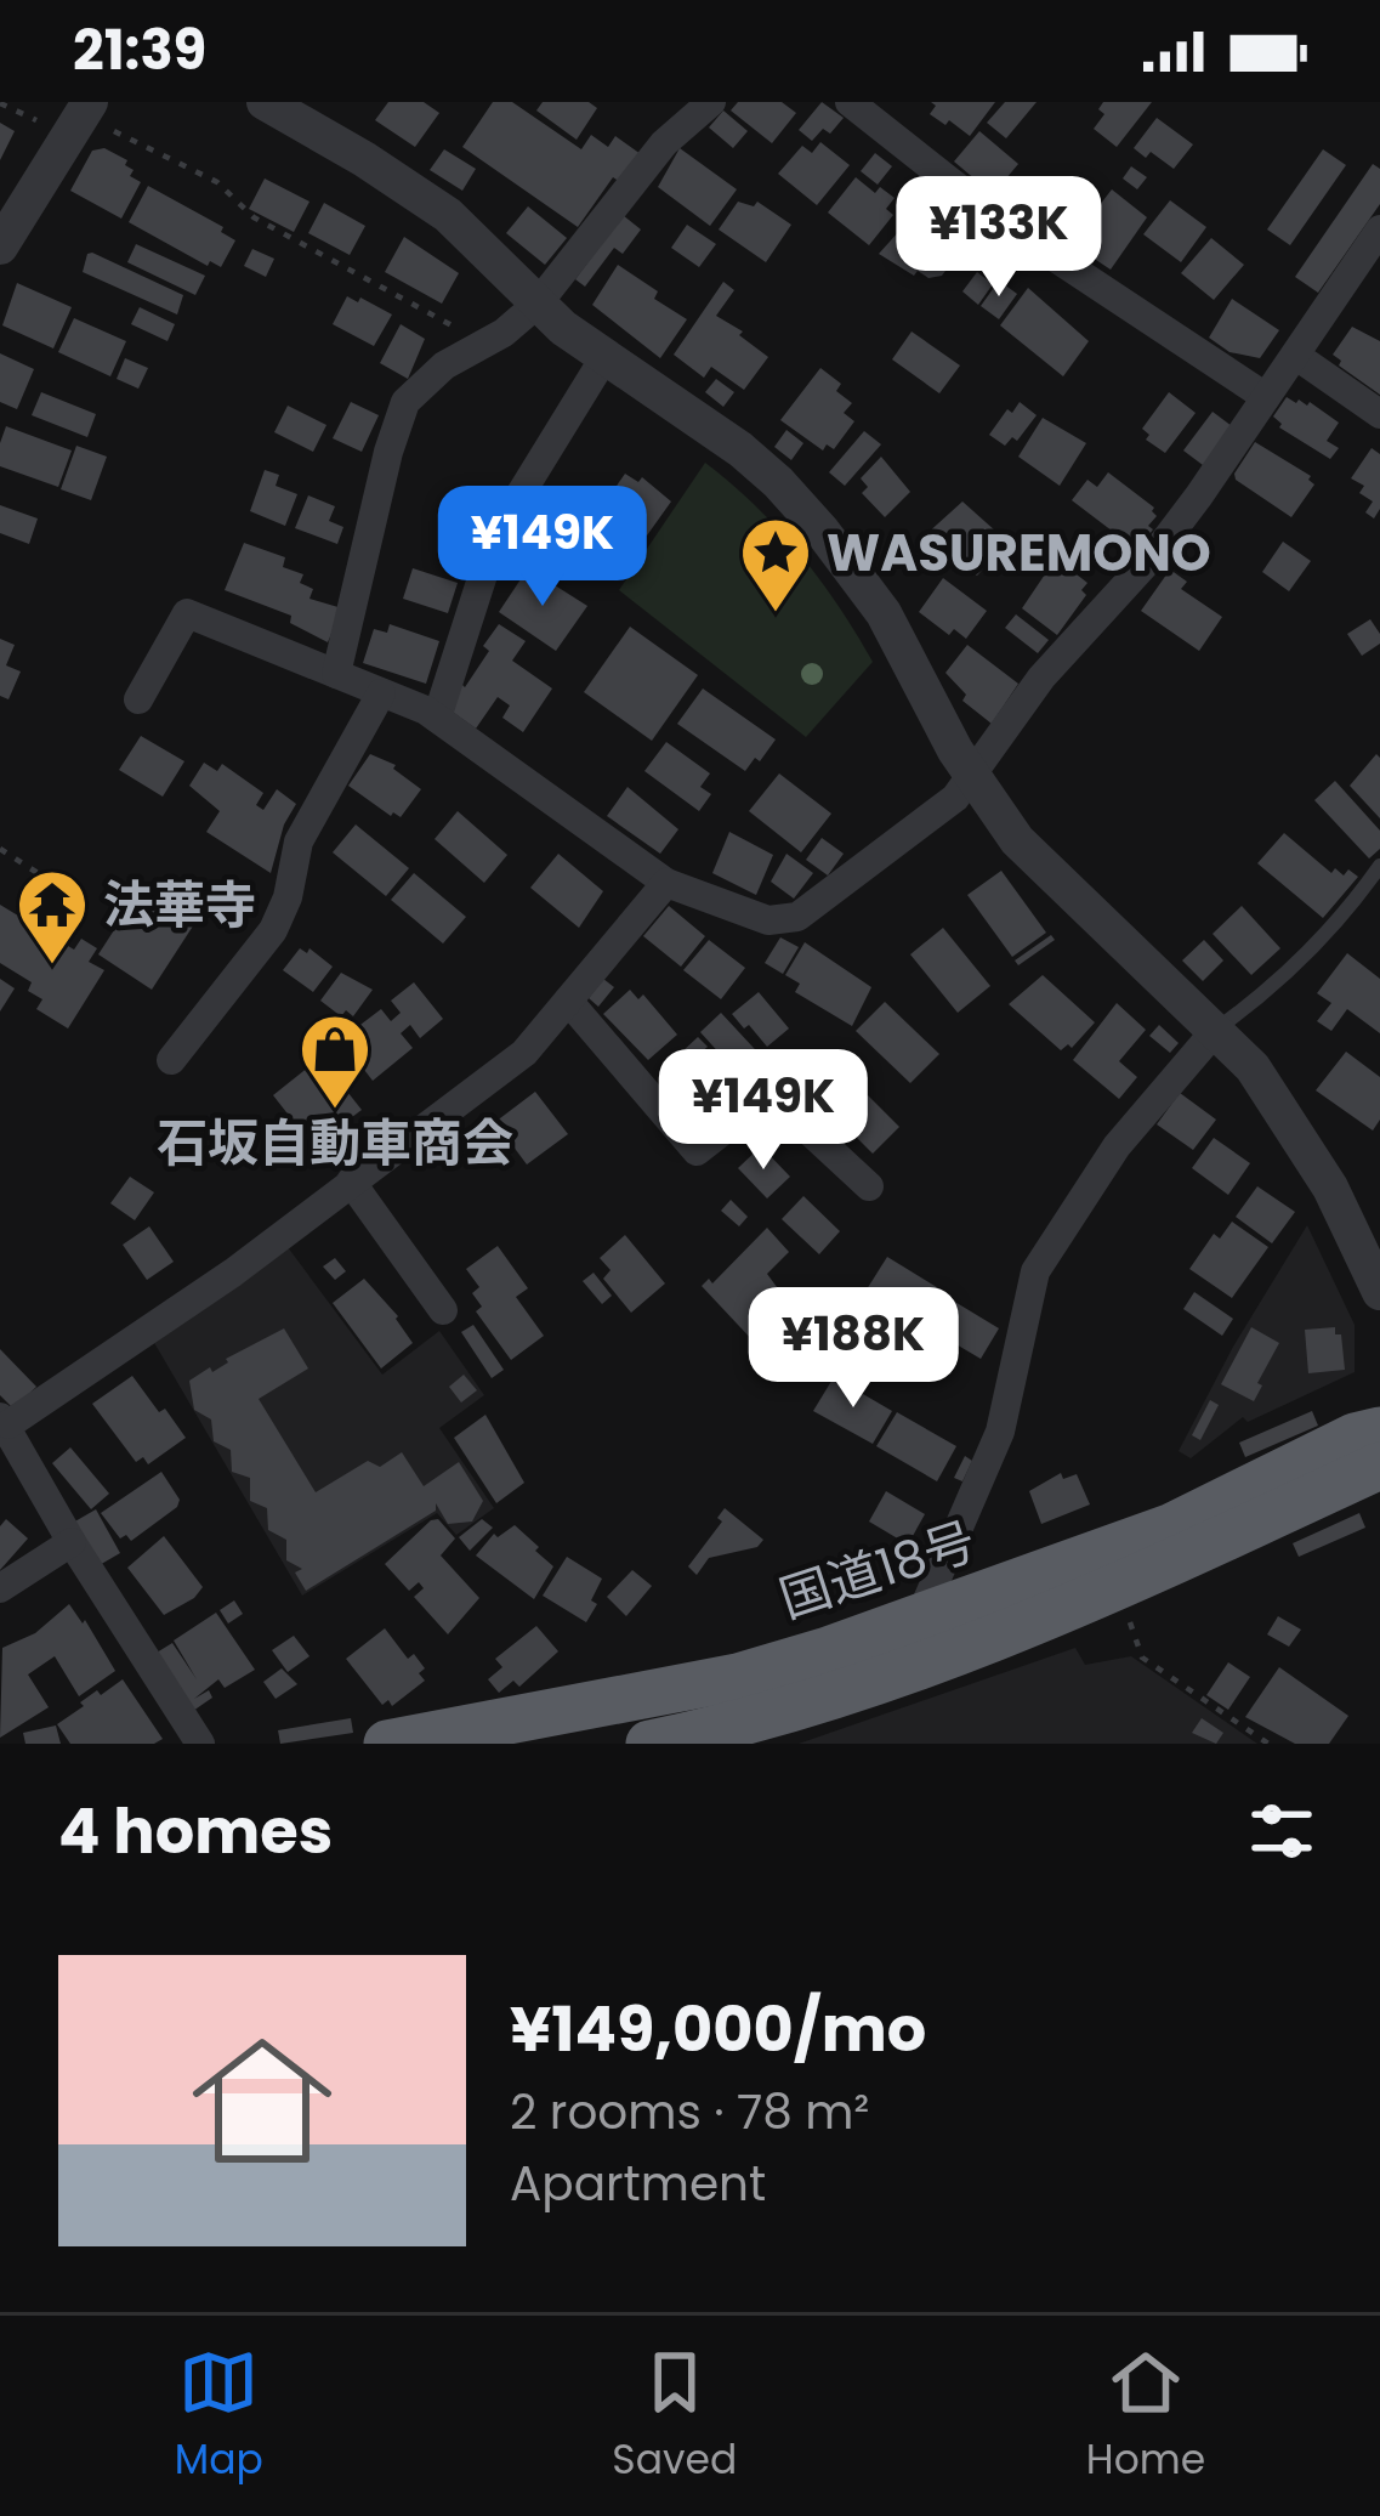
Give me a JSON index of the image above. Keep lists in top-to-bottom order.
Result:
{
  "streets": {
    "highway": ["国道18号"]
  },
  "places": {
    "place": ["WASUREMONO"],
    "temple": ["法華寺"],
    "shop": ["石坂自動車商会"]
  },
  "page": {
    "status": "21:39",
    "price": [
      "¥133K",
      "¥149K",
      "¥149K",
      "¥188K"
    ],
    "heading": "4 homes",
    "list": [
      {
        "name": "¥149,000/mo",
        "note": "2 rooms · 78 m² · Apartment"
      }
    ],
    "tabs": ["Map", "Saved", "Home"]
  }
}
